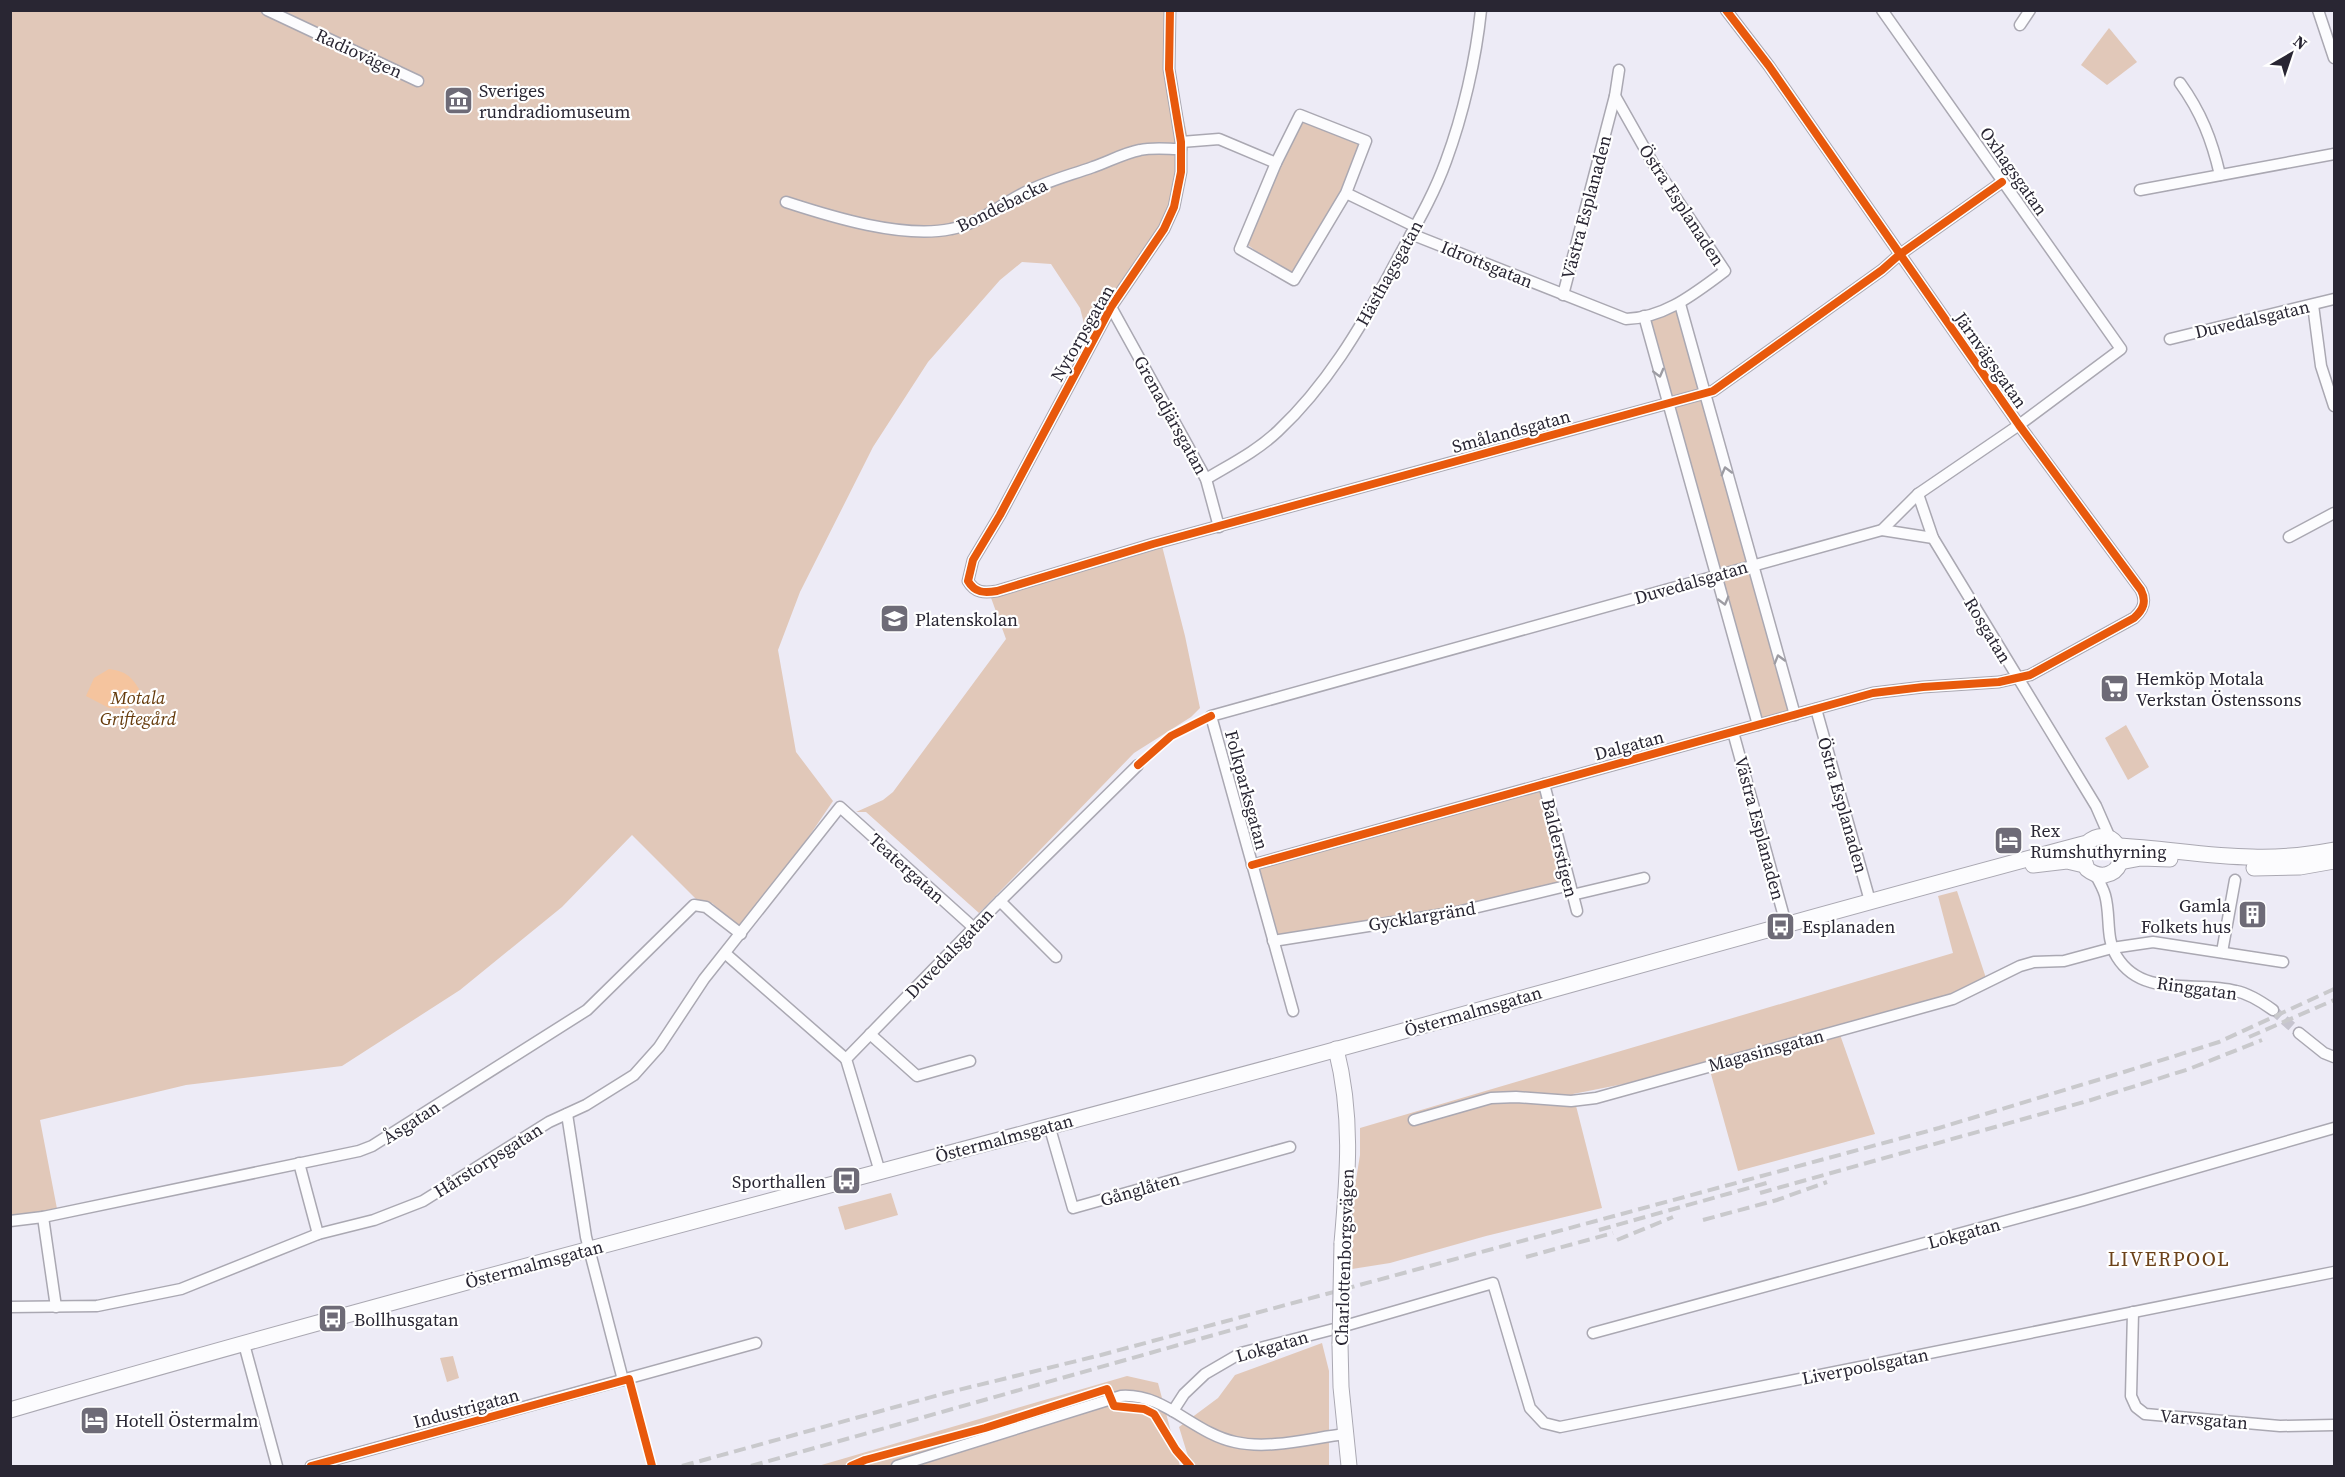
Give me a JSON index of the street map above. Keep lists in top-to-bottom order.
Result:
{
  "streets": {
    "main road": ["Östermalmsgatan", "Charlottenborgsvägen"],
    "street": [
      "Radiovägen",
      "Oxhagsgatan",
      "Bondebacka",
      "Östra Esplanaden",
      "Västra Esplanaden",
      "Idrottsgatan",
      "Hästhagsgatan",
      "Duvedalsgatan",
      "Nytorpsgatan",
      "Järnvägsgatan",
      "Grenadjärsgatan",
      "Smålandsgatan",
      "Rosgatan",
      "Dalgatan",
      "Folkparksgatan",
      "Balderstigen",
      "Teatergatan",
      "Gycklargränd",
      "Ringgatan",
      "Magasinsgatan",
      "Åsgatan",
      "Hårstorpsgatan",
      "Gånglåten",
      "Lokgatan",
      "Liverpoolsgatan",
      "Industrigatan",
      "Varvsgatan"
    ]
  },
  "crossings": [
    ["Oxhagsgatan", "Duvedalsgatan"],
    ["Oxhagsgatan", "Smålandsgatan"],
    ["Bondebacka", "Nytorpsgatan"],
    ["Östra Esplanaden", "Västra Esplanaden"],
    ["Östra Esplanaden", "Dalgatan"],
    ["Östra Esplanaden", "Östermalmsgatan"],
    ["Västra Esplanaden", "Idrottsgatan"],
    ["Västra Esplanaden", "Dalgatan"],
    ["Västra Esplanaden", "Östermalmsgatan"],
    ["Idrottsgatan", "Hästhagsgatan"],
    ["Hästhagsgatan", "Grenadjärsgatan"],
    ["Duvedalsgatan", "Järnvägsgatan"],
    ["Duvedalsgatan", "Rosgatan"],
    ["Duvedalsgatan", "Folkparksgatan"],
    ["Duvedalsgatan", "Teatergatan"],
    ["Nytorpsgatan", "Grenadjärsgatan"],
    ["Nytorpsgatan", "Smålandsgatan"],
    ["Järnvägsgatan", "Smålandsgatan"],
    ["Järnvägsgatan", "Rosgatan"],
    ["Järnvägsgatan", "Dalgatan"],
    ["Grenadjärsgatan", "Smålandsgatan"],
    ["Rosgatan", "Dalgatan"],
    ["Rosgatan", "Östermalmsgatan"],
    ["Dalgatan", "Folkparksgatan"],
    ["Dalgatan", "Balderstigen"],
    ["Folkparksgatan", "Gycklargränd"],
    ["Balderstigen", "Gycklargränd"],
    ["Teatergatan", "Hårstorpsgatan"],
    ["Ringgatan", "Magasinsgatan"],
    ["Östermalmsgatan", "Gånglåten"],
    ["Östermalmsgatan", "Charlottenborgsvägen"],
    ["Åsgatan", "Hårstorpsgatan"],
    ["Lokgatan", "Liverpoolsgatan"],
    ["Liverpoolsgatan", "Varvsgatan"]
  ],
  "districts": ["LIVERPOOL"],
  "parks": ["Motala Griftegård"],
  "places": {
    "museum": ["Sveriges rundradiomuseum"],
    "school or university": ["Platenskolan"],
    "supermarket": ["Hemköp Motala Verkstan Östenssons"],
    "hotel": ["Rex Rumshuthyrning", "Hotell Östermalm"],
    "building": ["Gamla Folkets hus"],
    "bus stop": ["Esplanaden", "Sporthallen", "Bollhusgatan"]
  },
  "north": "top right"
}
